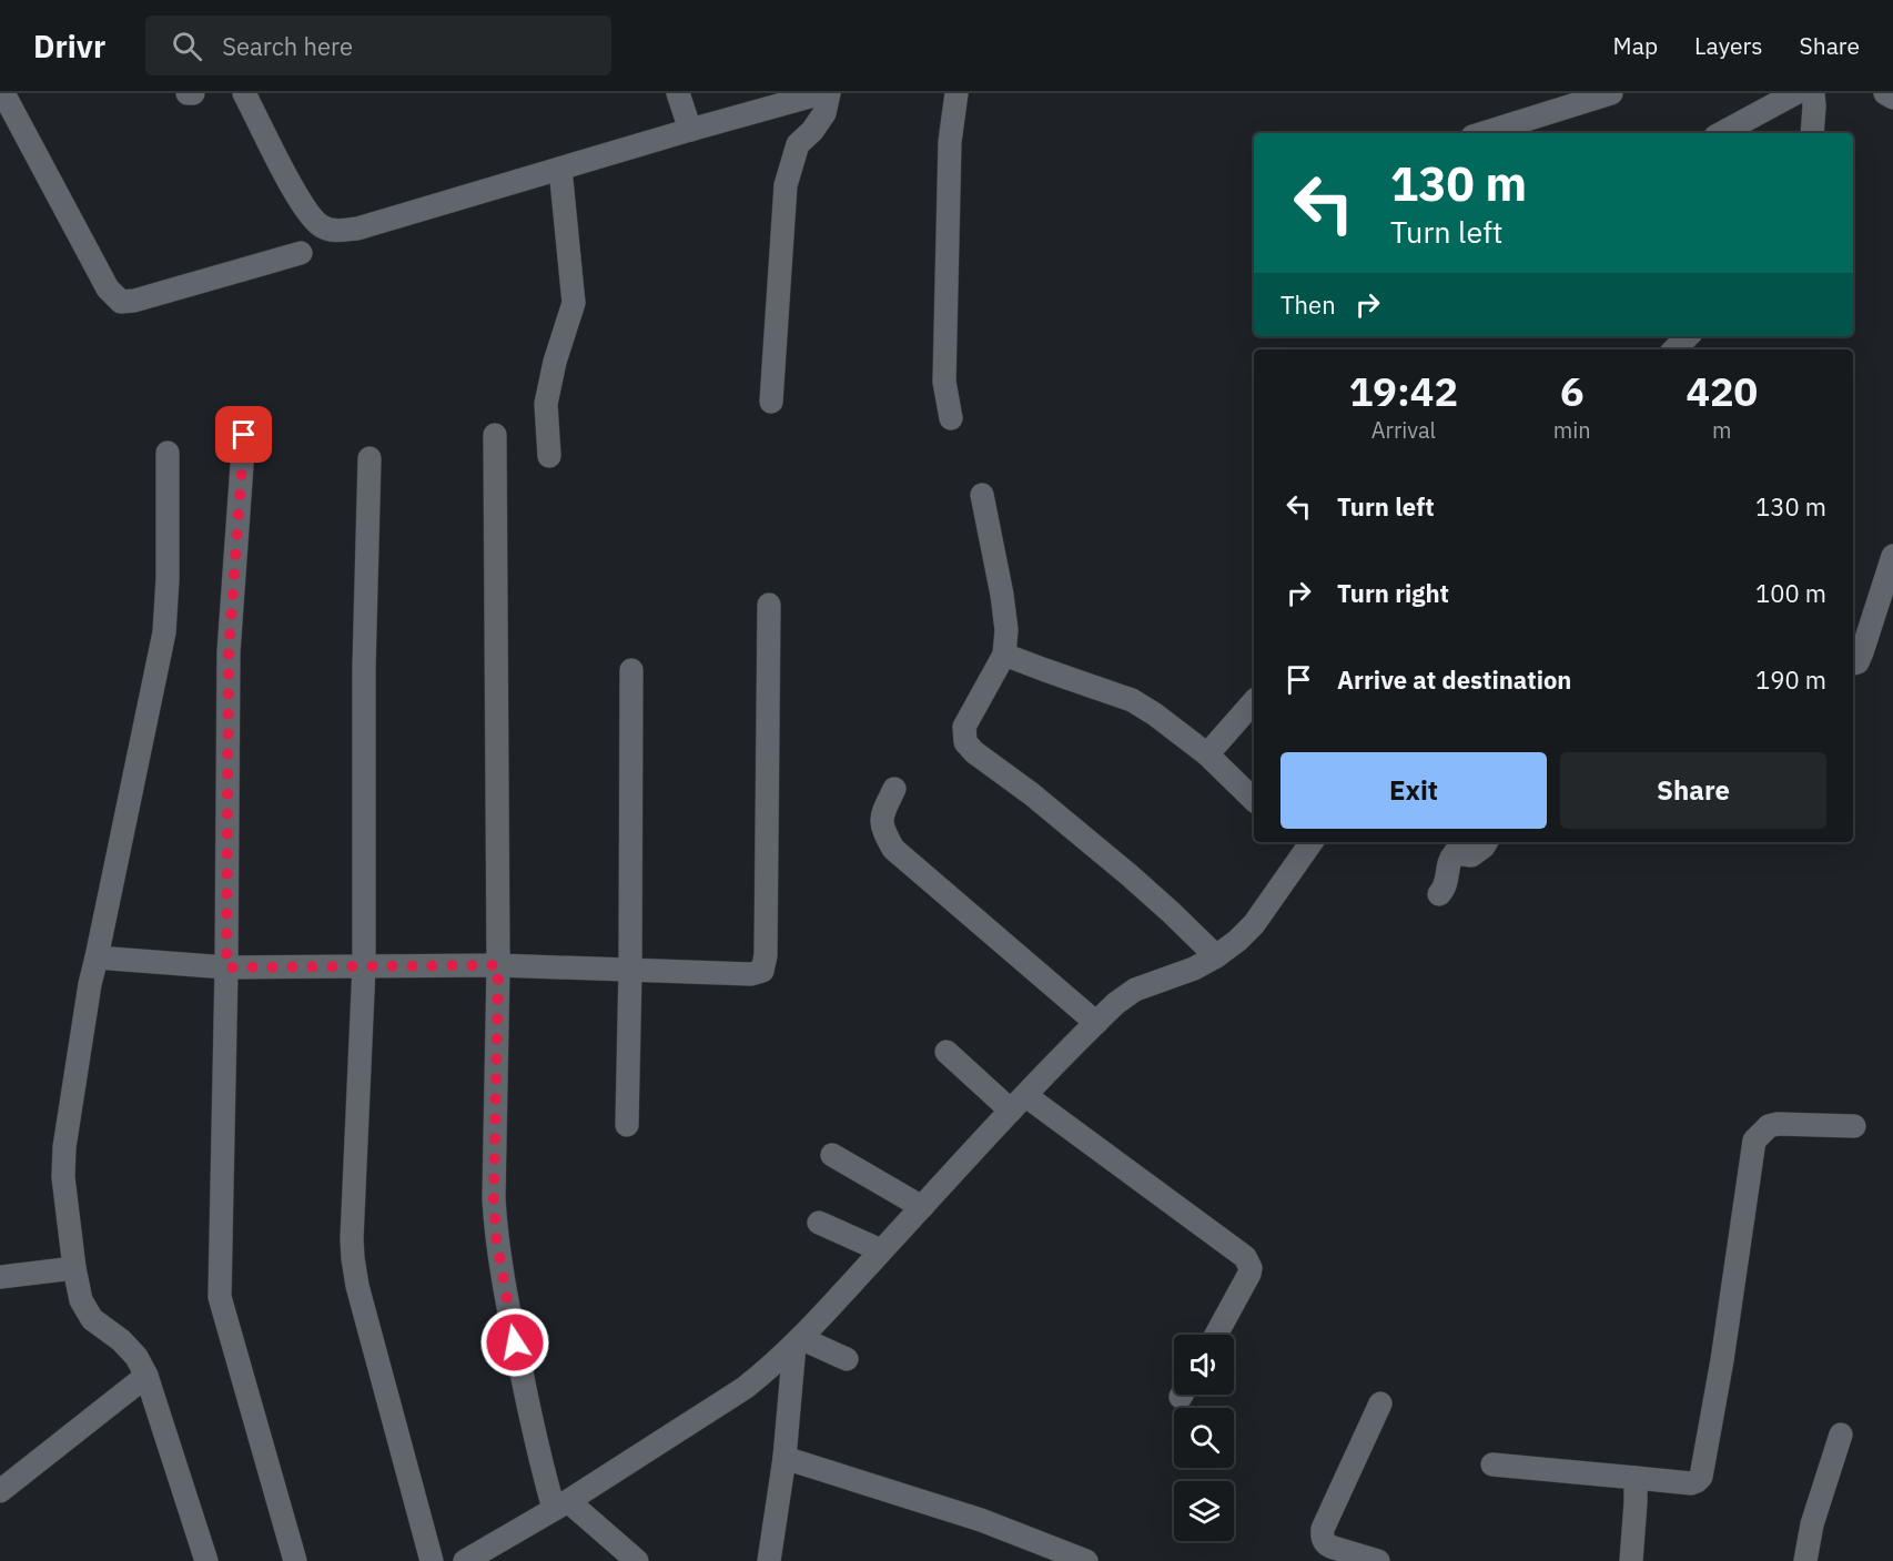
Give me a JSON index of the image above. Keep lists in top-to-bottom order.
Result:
{
  "page": {
    "header": "Drivr",
    "search": "Search here",
    "nav": ["Map", "Layers", "Share"],
    "turn": ["130 m", "Turn left"],
    "then": "Then",
    "eta": [
      "19:42",
      "Arrival",
      "6",
      "min",
      "420",
      "m"
    ],
    "list": [
      {
        "name": "Turn left",
        "value": "130 m"
      },
      {
        "name": "Turn right",
        "value": "100 m"
      },
      {
        "name": "Arrive at destination",
        "value": "190 m"
      }
    ],
    "buttons": ["Exit", "Share"]
  }
}
